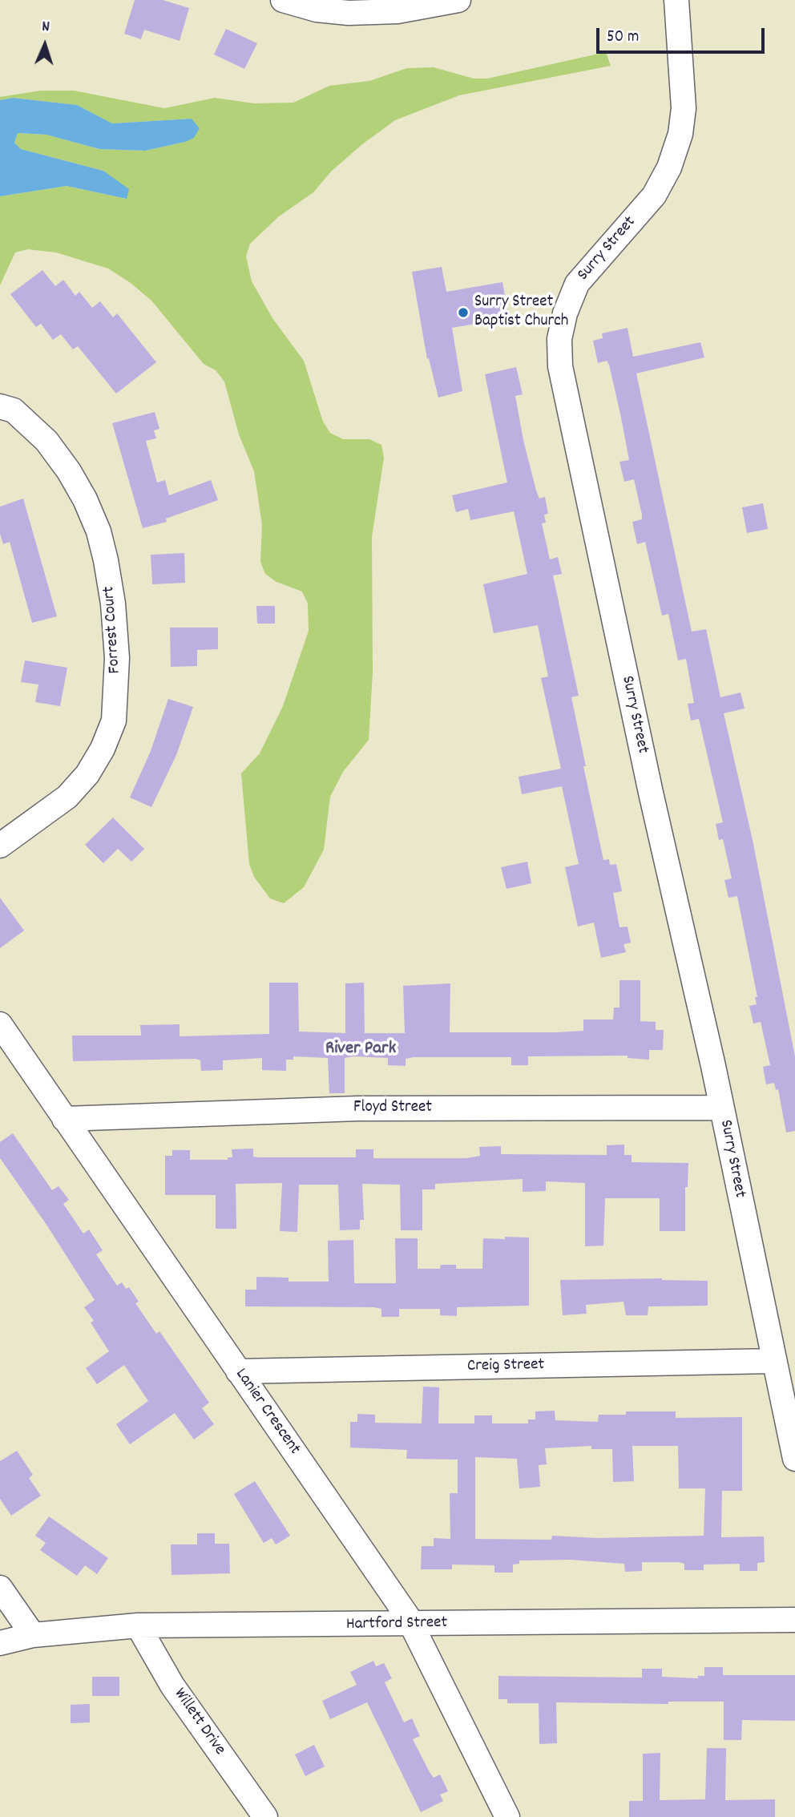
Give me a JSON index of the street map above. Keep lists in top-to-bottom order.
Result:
{
  "streets": {
    "street": [
      "Surry Street",
      "Forrest Court",
      "Floyd Street",
      "Creig Street",
      "Lanier Crescent",
      "Hartford Street",
      "Willett Drive"
    ]
  },
  "crossings": [
    ["Surry Street", "Floyd Street"],
    ["Surry Street", "Creig Street"],
    ["Floyd Street", "Lanier Crescent"],
    ["Creig Street", "Lanier Crescent"],
    ["Lanier Crescent", "Hartford Street"],
    ["Hartford Street", "Willett Drive"]
  ],
  "districts": ["River Park"],
  "places": ["Surry Street Baptist Church"],
  "scale_bar": "50 m",
  "north": "top"
}
